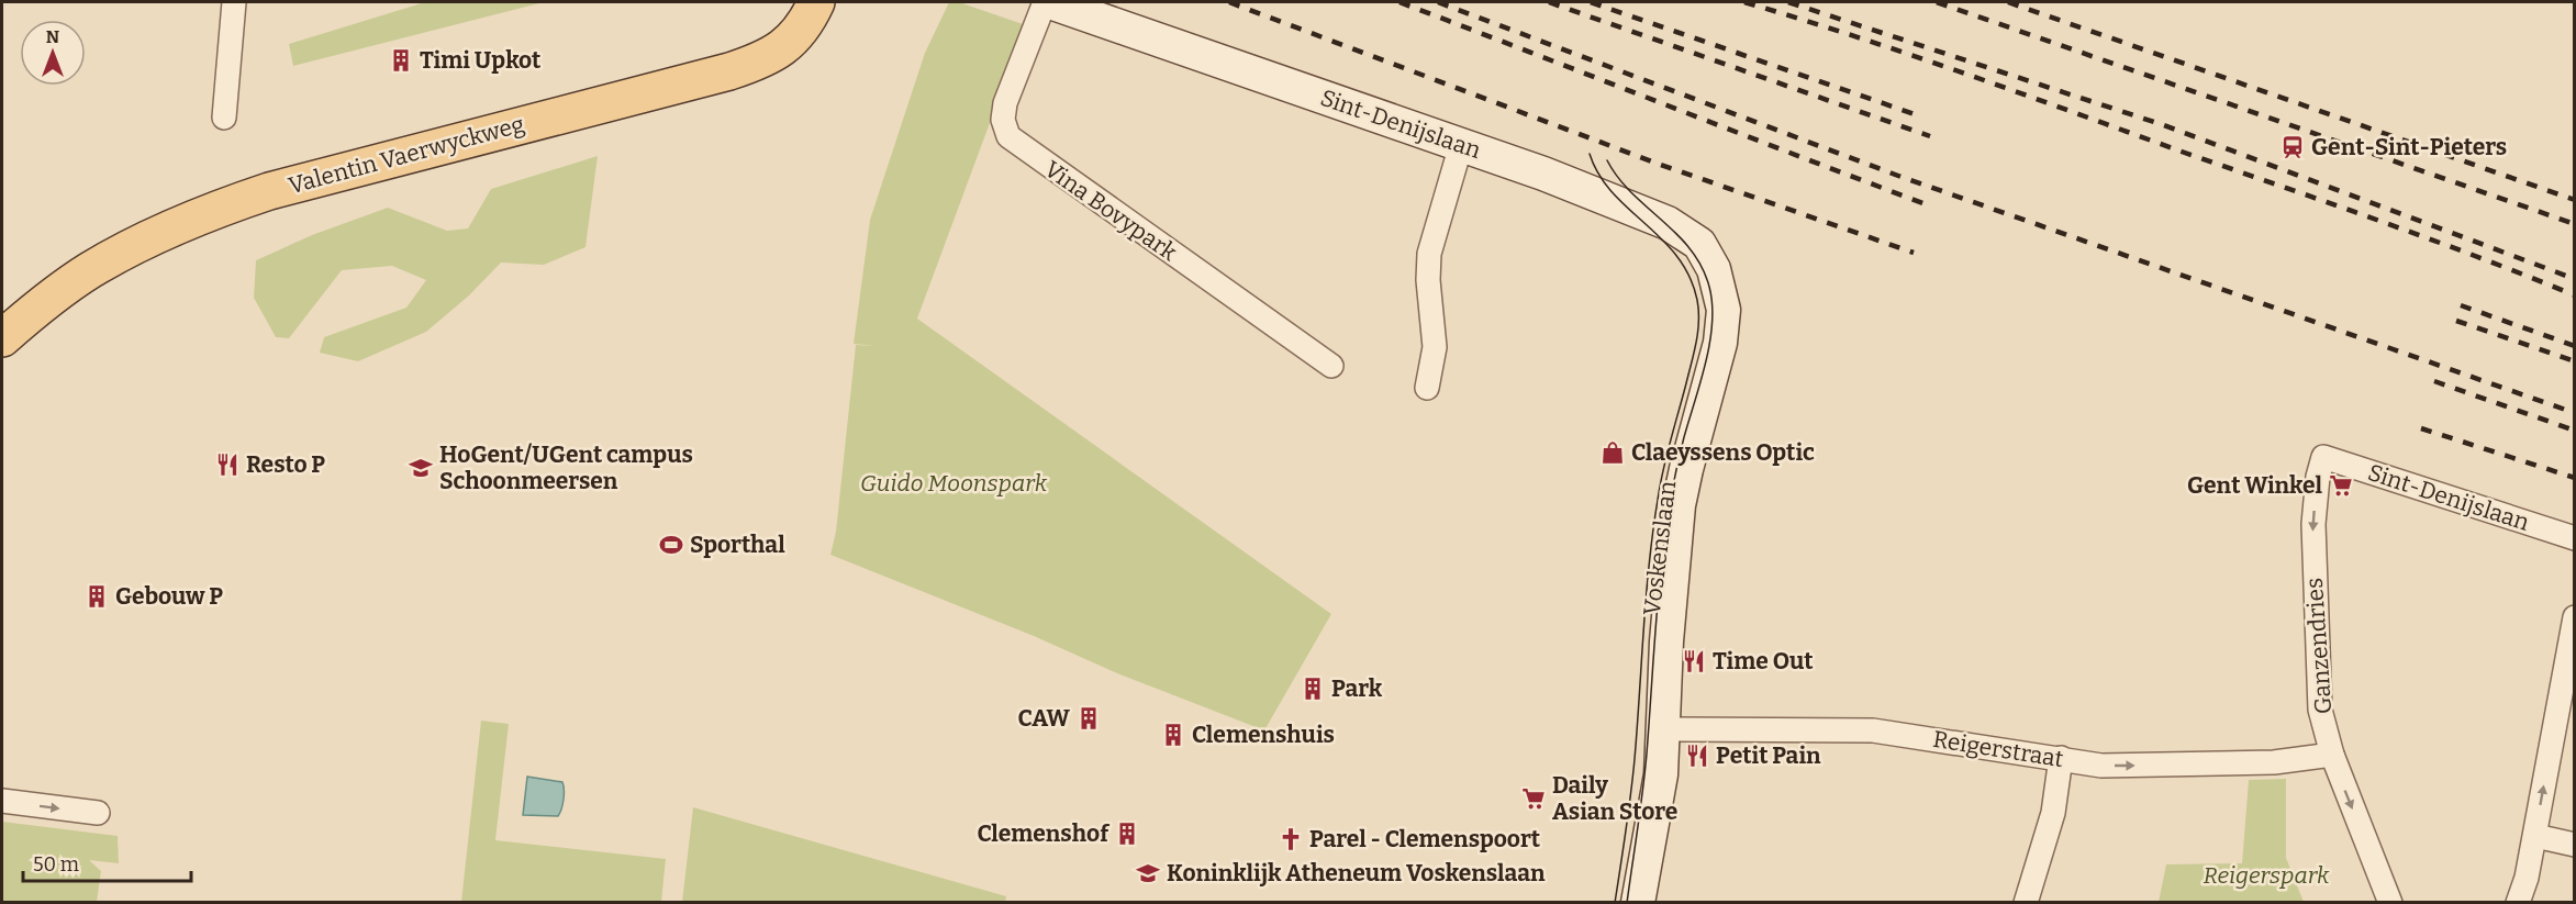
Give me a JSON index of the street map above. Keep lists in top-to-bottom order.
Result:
{
  "streets": {
    "main road": ["Valentin Vaerwyckweg"],
    "street": [
      "Sint-Denijslaan",
      "Vina Bovypark",
      "Voskenslaan",
      "Ganzendries",
      "Reigerstraat"
    ]
  },
  "crossings": [
    ["Sint-Denijslaan", "Voskenslaan"],
    ["Sint-Denijslaan", "Ganzendries"],
    ["Voskenslaan", "Reigerstraat"],
    ["Ganzendries", "Reigerstraat"]
  ],
  "one_way": ["Ganzendries", "Reigerstraat"],
  "parks": ["Guido Moonspark", "Reigerspark"],
  "places": {
    "building": [
      "Timi Upkot",
      "Gebouw P",
      "Park",
      "CAW",
      "Clemenshuis",
      "Clemenshof"
    ],
    "station": ["Gent-Sint-Pieters"],
    "shop": ["Claeyssens Optic"],
    "restaurant": ["Resto P", "Time Out", "Petit Pain"],
    "school or university": ["HoGent/UGent campus Schoonmeersen", "Koninklijk Atheneum Voskenslaan"],
    "supermarket": ["Gent Winkel", "Daily Asian Store"],
    "sports": ["Sporthal"],
    "church": ["Parel - Clemenspoort"]
  },
  "scale_bar": "50 m",
  "north": "top"
}
